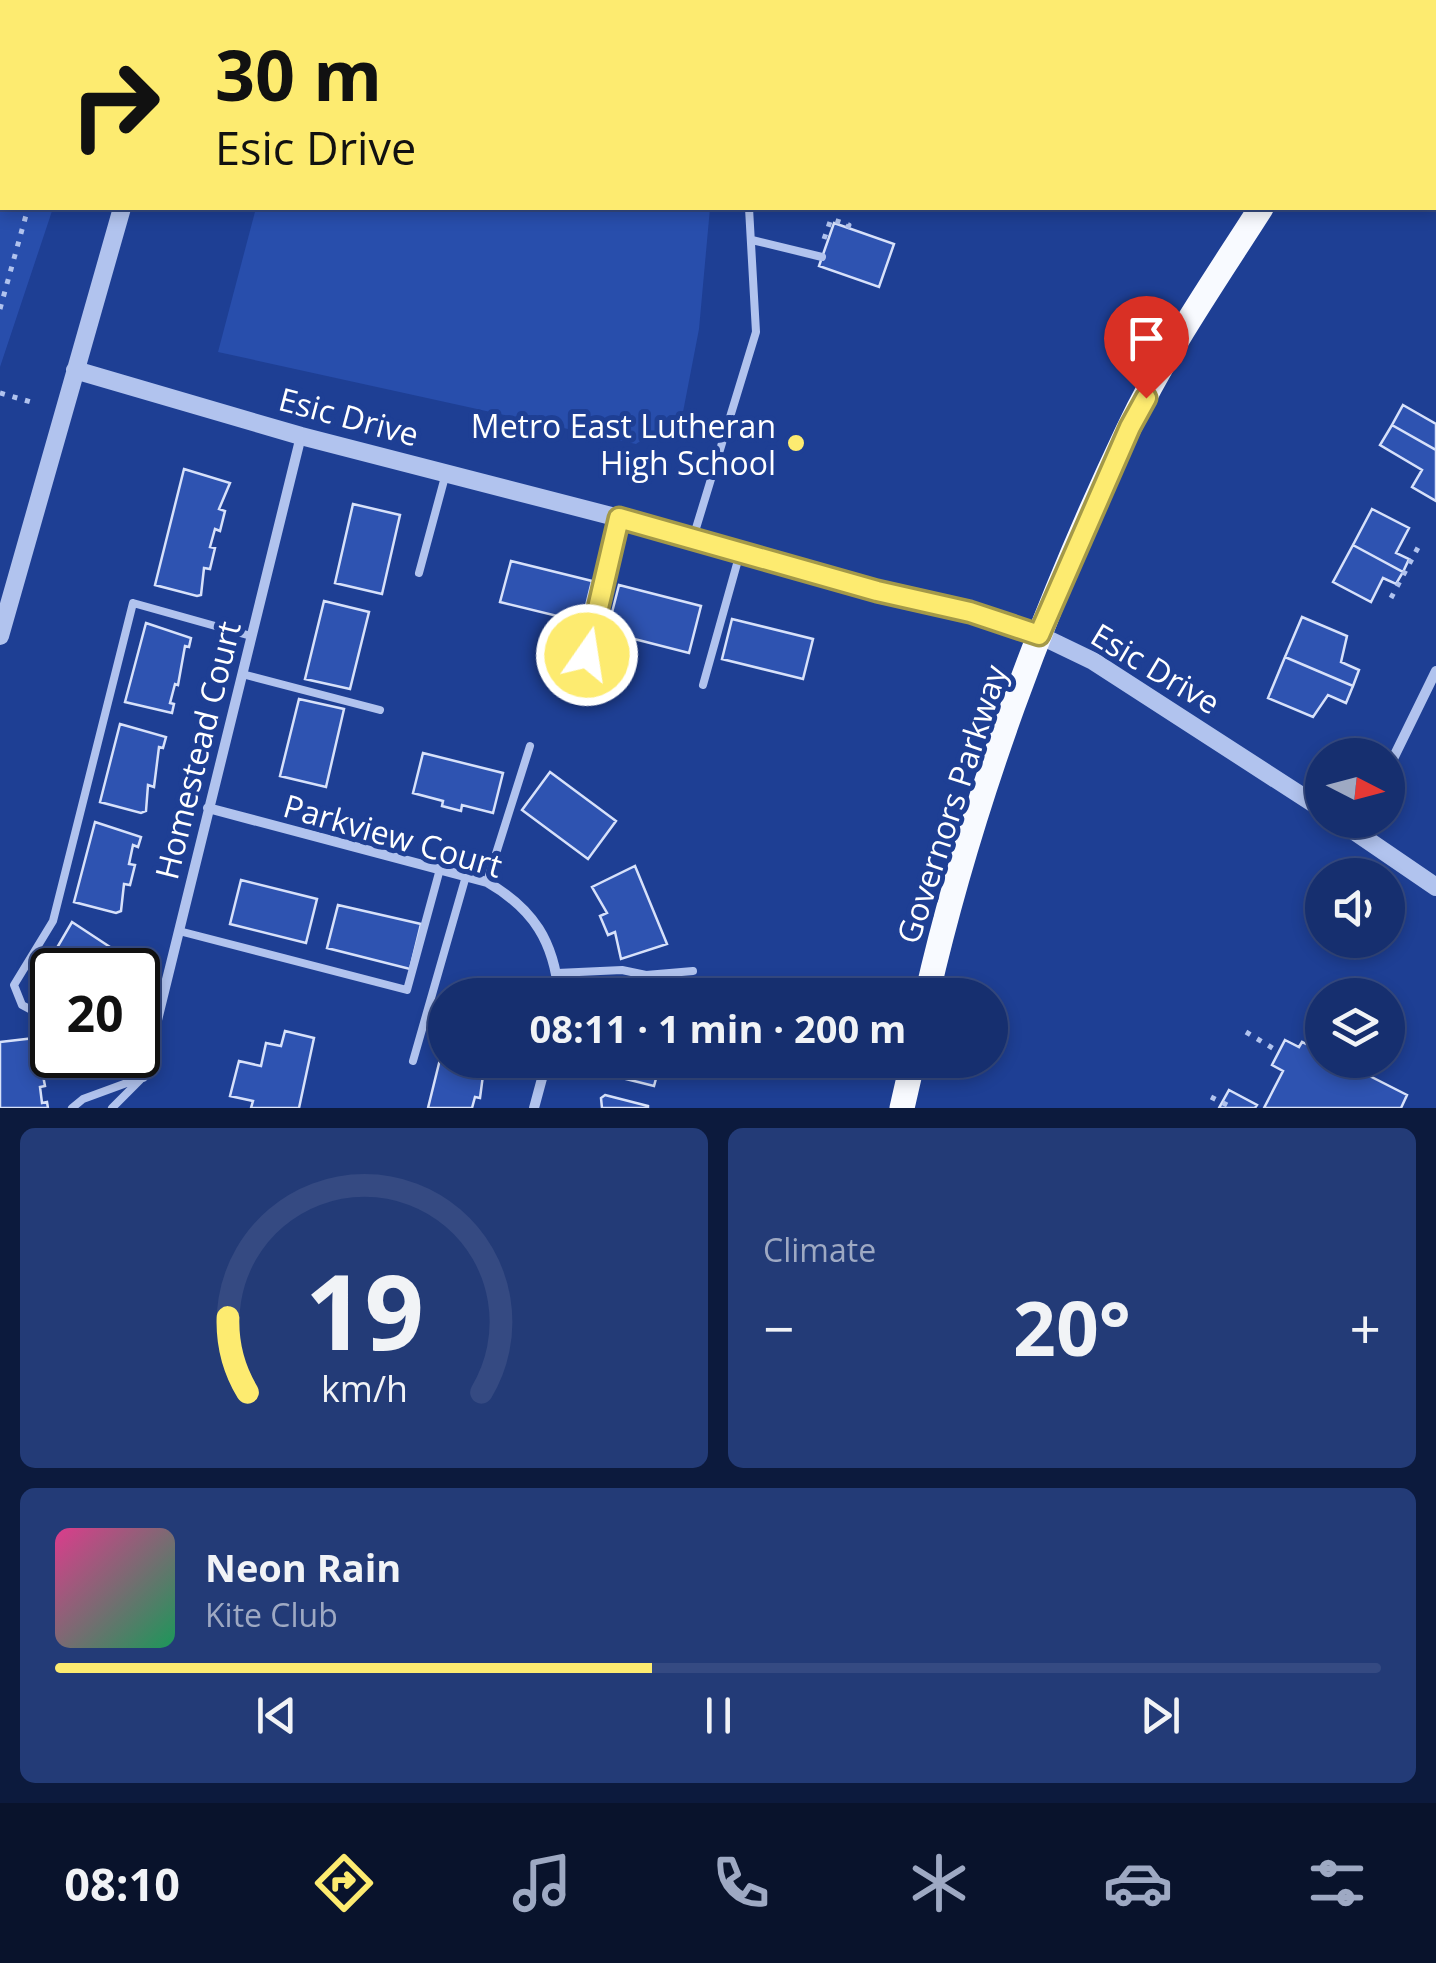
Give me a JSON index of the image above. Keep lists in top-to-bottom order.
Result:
{
  "streets": {
    "main road": ["Governors Parkway"],
    "street": ["Esic Drive", "Homestead Court", "Parkview Court"]
  },
  "crossings": [
    ["Esic Drive", "Homestead Court"],
    ["Esic Drive", "Governors Parkway"],
    ["Homestead Court", "Parkview Court"]
  ],
  "places": ["Metro East Lutheran High School"],
  "north": "right",
  "page": {
    "turn": ["30 m", "Esic Drive"],
    "limit": "20",
    "trip": "08:11 · 1 min · 200 m",
    "tile": "Climate",
    "heat": ["−", "20°", "+"],
    "song": ["Neon Rain", "Kite Club"],
    "tabs": "08:10",
    "gauge": ["19", "km/h"]
  }
}
